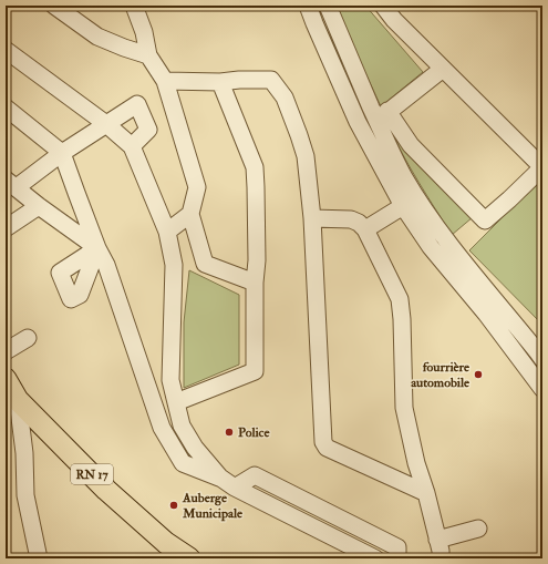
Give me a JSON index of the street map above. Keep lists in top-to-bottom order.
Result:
{
  "streets": {
    "main road": ["RN 17"]
  },
  "places": ["fourrière automobile", "Police", "Auberge Municipale"]
}
